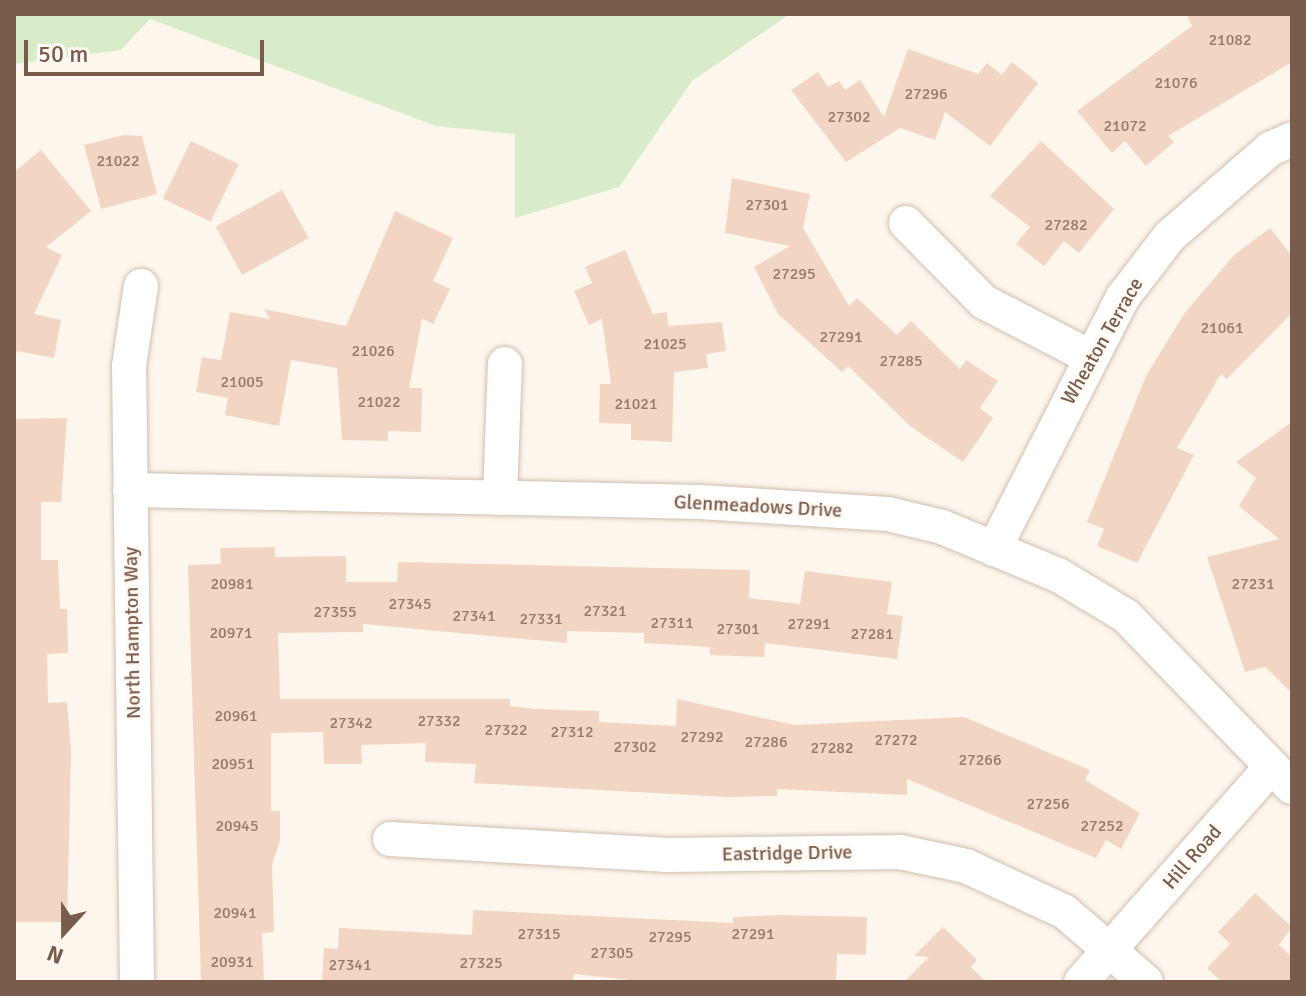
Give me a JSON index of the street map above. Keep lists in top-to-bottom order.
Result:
{
  "streets": {
    "street": [
      "Wheaton Terrace",
      "Glenmeadows Drive",
      "North Hampton Way",
      "Eastridge Drive",
      "Hill Road"
    ]
  },
  "crossings": [
    ["Wheaton Terrace", "Glenmeadows Drive"],
    ["Glenmeadows Drive", "North Hampton Way"],
    ["Glenmeadows Drive", "Hill Road"],
    ["Eastridge Drive", "Hill Road"]
  ],
  "house_numbers": [
    "21082",
    "21076",
    "27296",
    "27302",
    "21072",
    "21022",
    "27301",
    "27282",
    "27295",
    "21061",
    "27291",
    "21025",
    "21026",
    "27285",
    "21005",
    "21022",
    "21021",
    "20981",
    "27231",
    "27345",
    "27321",
    "27355",
    "27341",
    "27331",
    "27311",
    "27291",
    "27301",
    "20971",
    "27281",
    "20961",
    "27332",
    "27342",
    "27322",
    "27312",
    "27292",
    "27272",
    "27286",
    "27302",
    "27282",
    "27266",
    "20951",
    "27256",
    "20945",
    "27252",
    "20941",
    "27315",
    "27291",
    "27295",
    "27305",
    "20931",
    "27325",
    "27341"
  ],
  "scale_bar": "50 m",
  "north": "bottom"
}
